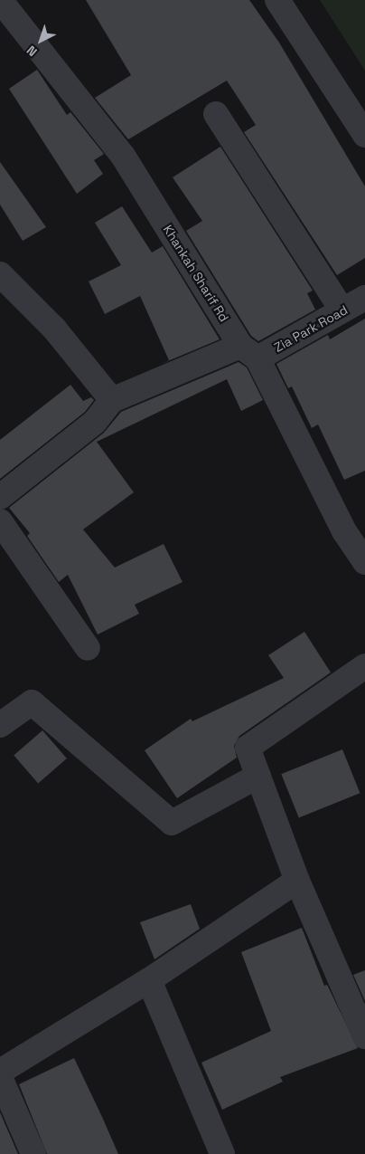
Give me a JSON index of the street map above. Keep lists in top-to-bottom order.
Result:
{
  "streets": {
    "street": ["Khankah Sharif Rd", "Zia Park Road"]
  },
  "crossings": [
    ["Khankah Sharif Rd", "Zia Park Road"]
  ],
  "north": "bottom left"
}
